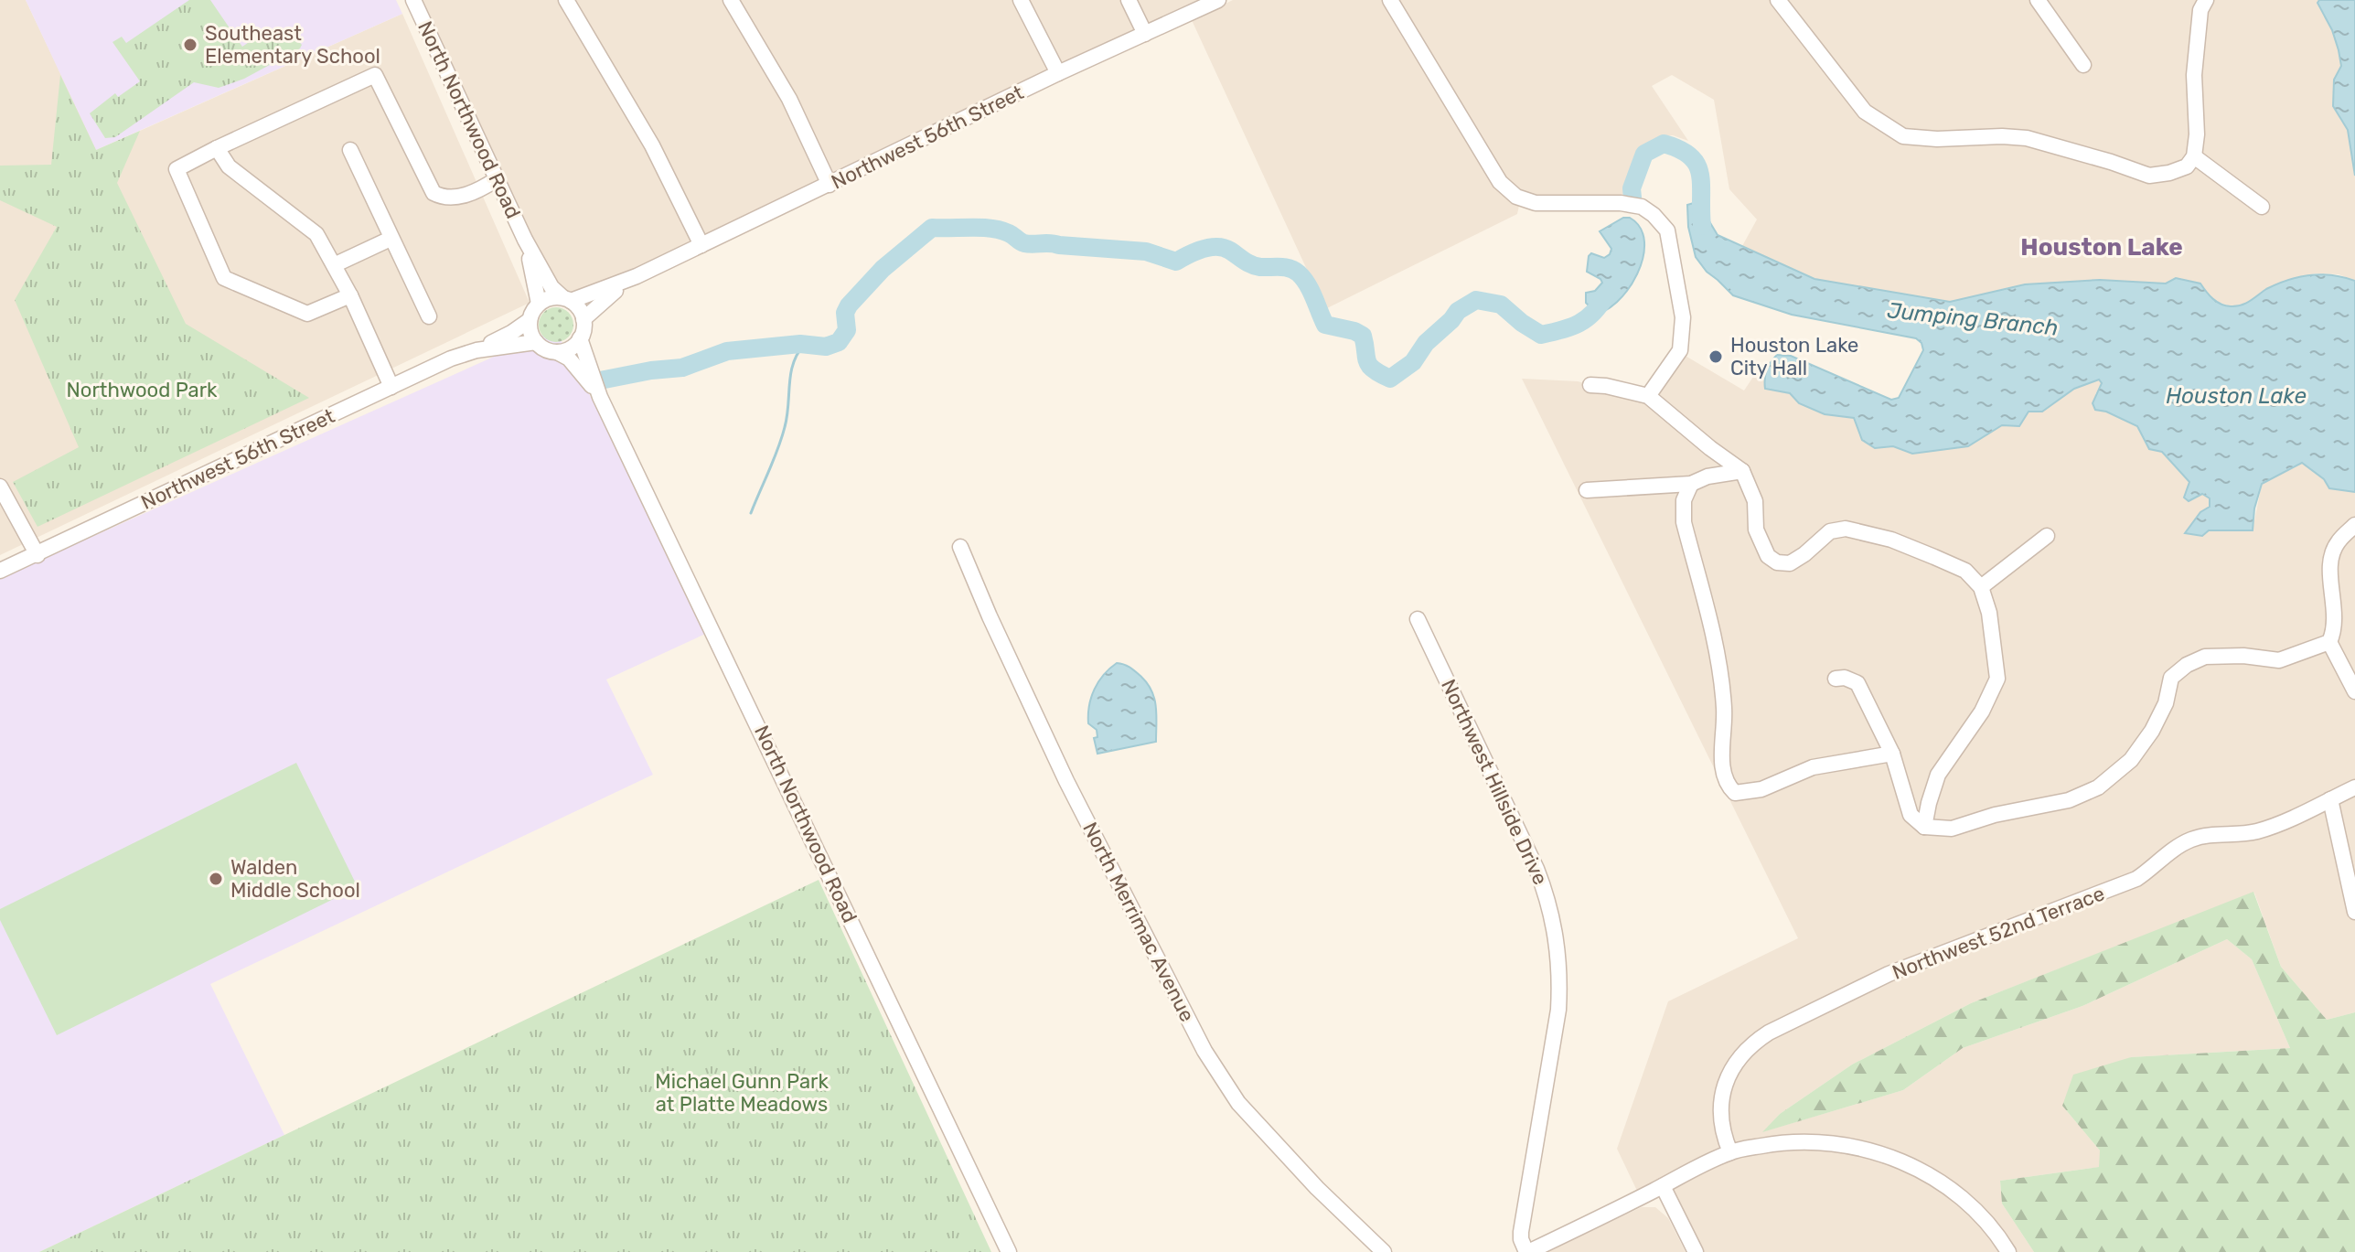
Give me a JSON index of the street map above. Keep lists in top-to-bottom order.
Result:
{
  "streets": {
    "street": [
      "North Northwood Road",
      "Northwest 56th Street",
      "Northwest Hillside Drive",
      "North Merrimac Avenue",
      "Northwest 52nd Terrace"
    ]
  },
  "crossings": [
    ["North Northwood Road", "Northwest 56th Street"]
  ],
  "districts": ["Houston Lake"],
  "water": ["Jumping Branch", "Houston Lake"],
  "parks": ["Northwood Park", "Michael Gunn Park at Platte Meadows"],
  "places": ["Southeast Elementary School", "Houston Lake City Hall", "Walden Middle School"]
}
